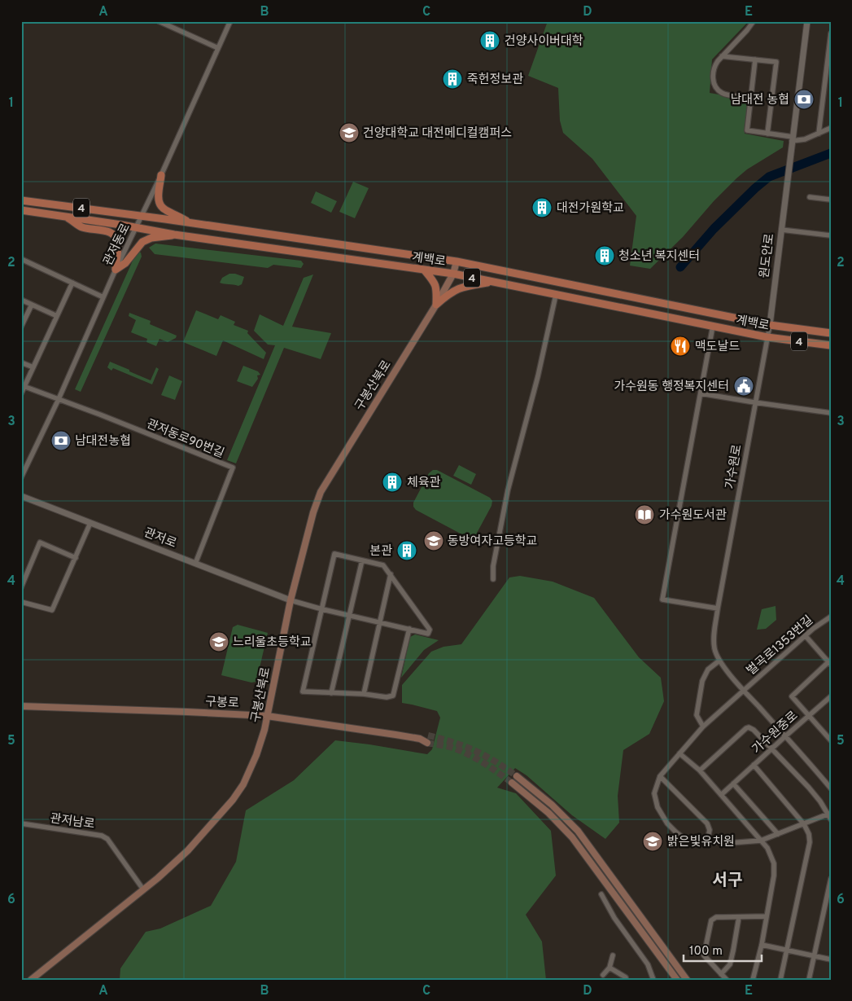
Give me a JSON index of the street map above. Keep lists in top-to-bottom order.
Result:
{
  "streets": {
    "main road": [
      "4",
      "계백로",
      "구봉산북로",
      "구봉로"
    ],
    "street": [
      "관저동로",
      "원도안로",
      "관저동로90번길",
      "가수원로",
      "관저로",
      "벌곡로1353번길",
      "가수원중로",
      "관저남로"
    ]
  },
  "crossings": [
    ["관저동로", "계백로"],
    ["관저동로", "관저동로90번길"],
    ["원도안로", "계백로"],
    ["원도안로", "가수원로"],
    ["계백로", "구봉산북로"],
    ["계백로", "가수원로"],
    ["구봉산북로", "관저로"],
    ["구봉산북로", "구봉로"],
    ["구봉산북로", "관저남로"],
    ["관저동로90번길", "관저로"],
    ["가수원로", "벌곡로1353번길"],
    ["가수원로", "가수원중로"]
  ],
  "districts": ["서구"],
  "places": {
    "building": [
      "건양사이버대학",
      "죽헌정보관",
      "대전가원학교",
      "청소년 복지센터",
      "체육관",
      "본관"
    ],
    "bank": ["남대전 농협", "남대전농협"],
    "school or university": [
      "건양대학교 대전메디컬캠퍼스",
      "동방여자고등학교",
      "느리울초등학교",
      "밝은빛유치원"
    ],
    "restaurant": ["맥도날드"],
    "public building": ["가수원동 행정복지센터"],
    "library": ["가수원도서관"]
  },
  "scale_bar": "100 m",
  "grid": {
    "columns": [
      "A",
      "B",
      "C",
      "D",
      "E"
    ],
    "rows": [
      "1",
      "2",
      "3",
      "4",
      "5",
      "6"
    ]
  }
}
